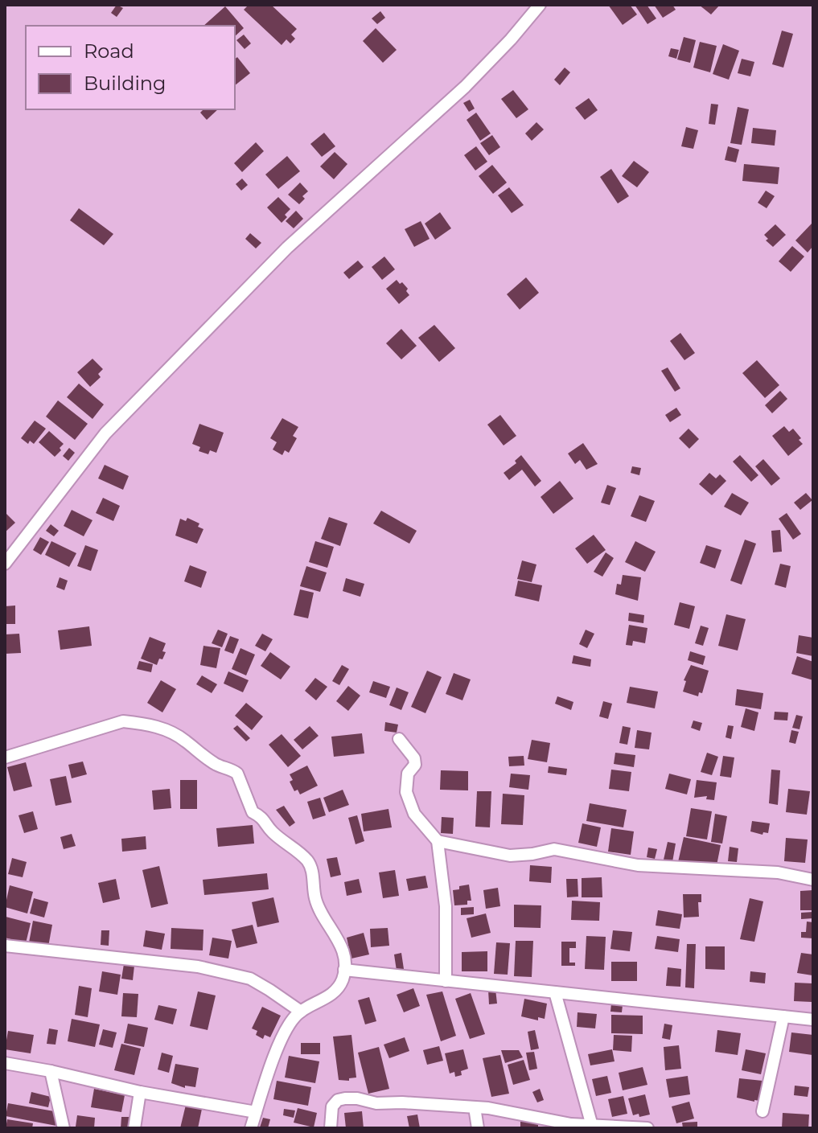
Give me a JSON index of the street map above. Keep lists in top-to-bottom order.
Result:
{
  "legend": ["Road", "Building"]
}
